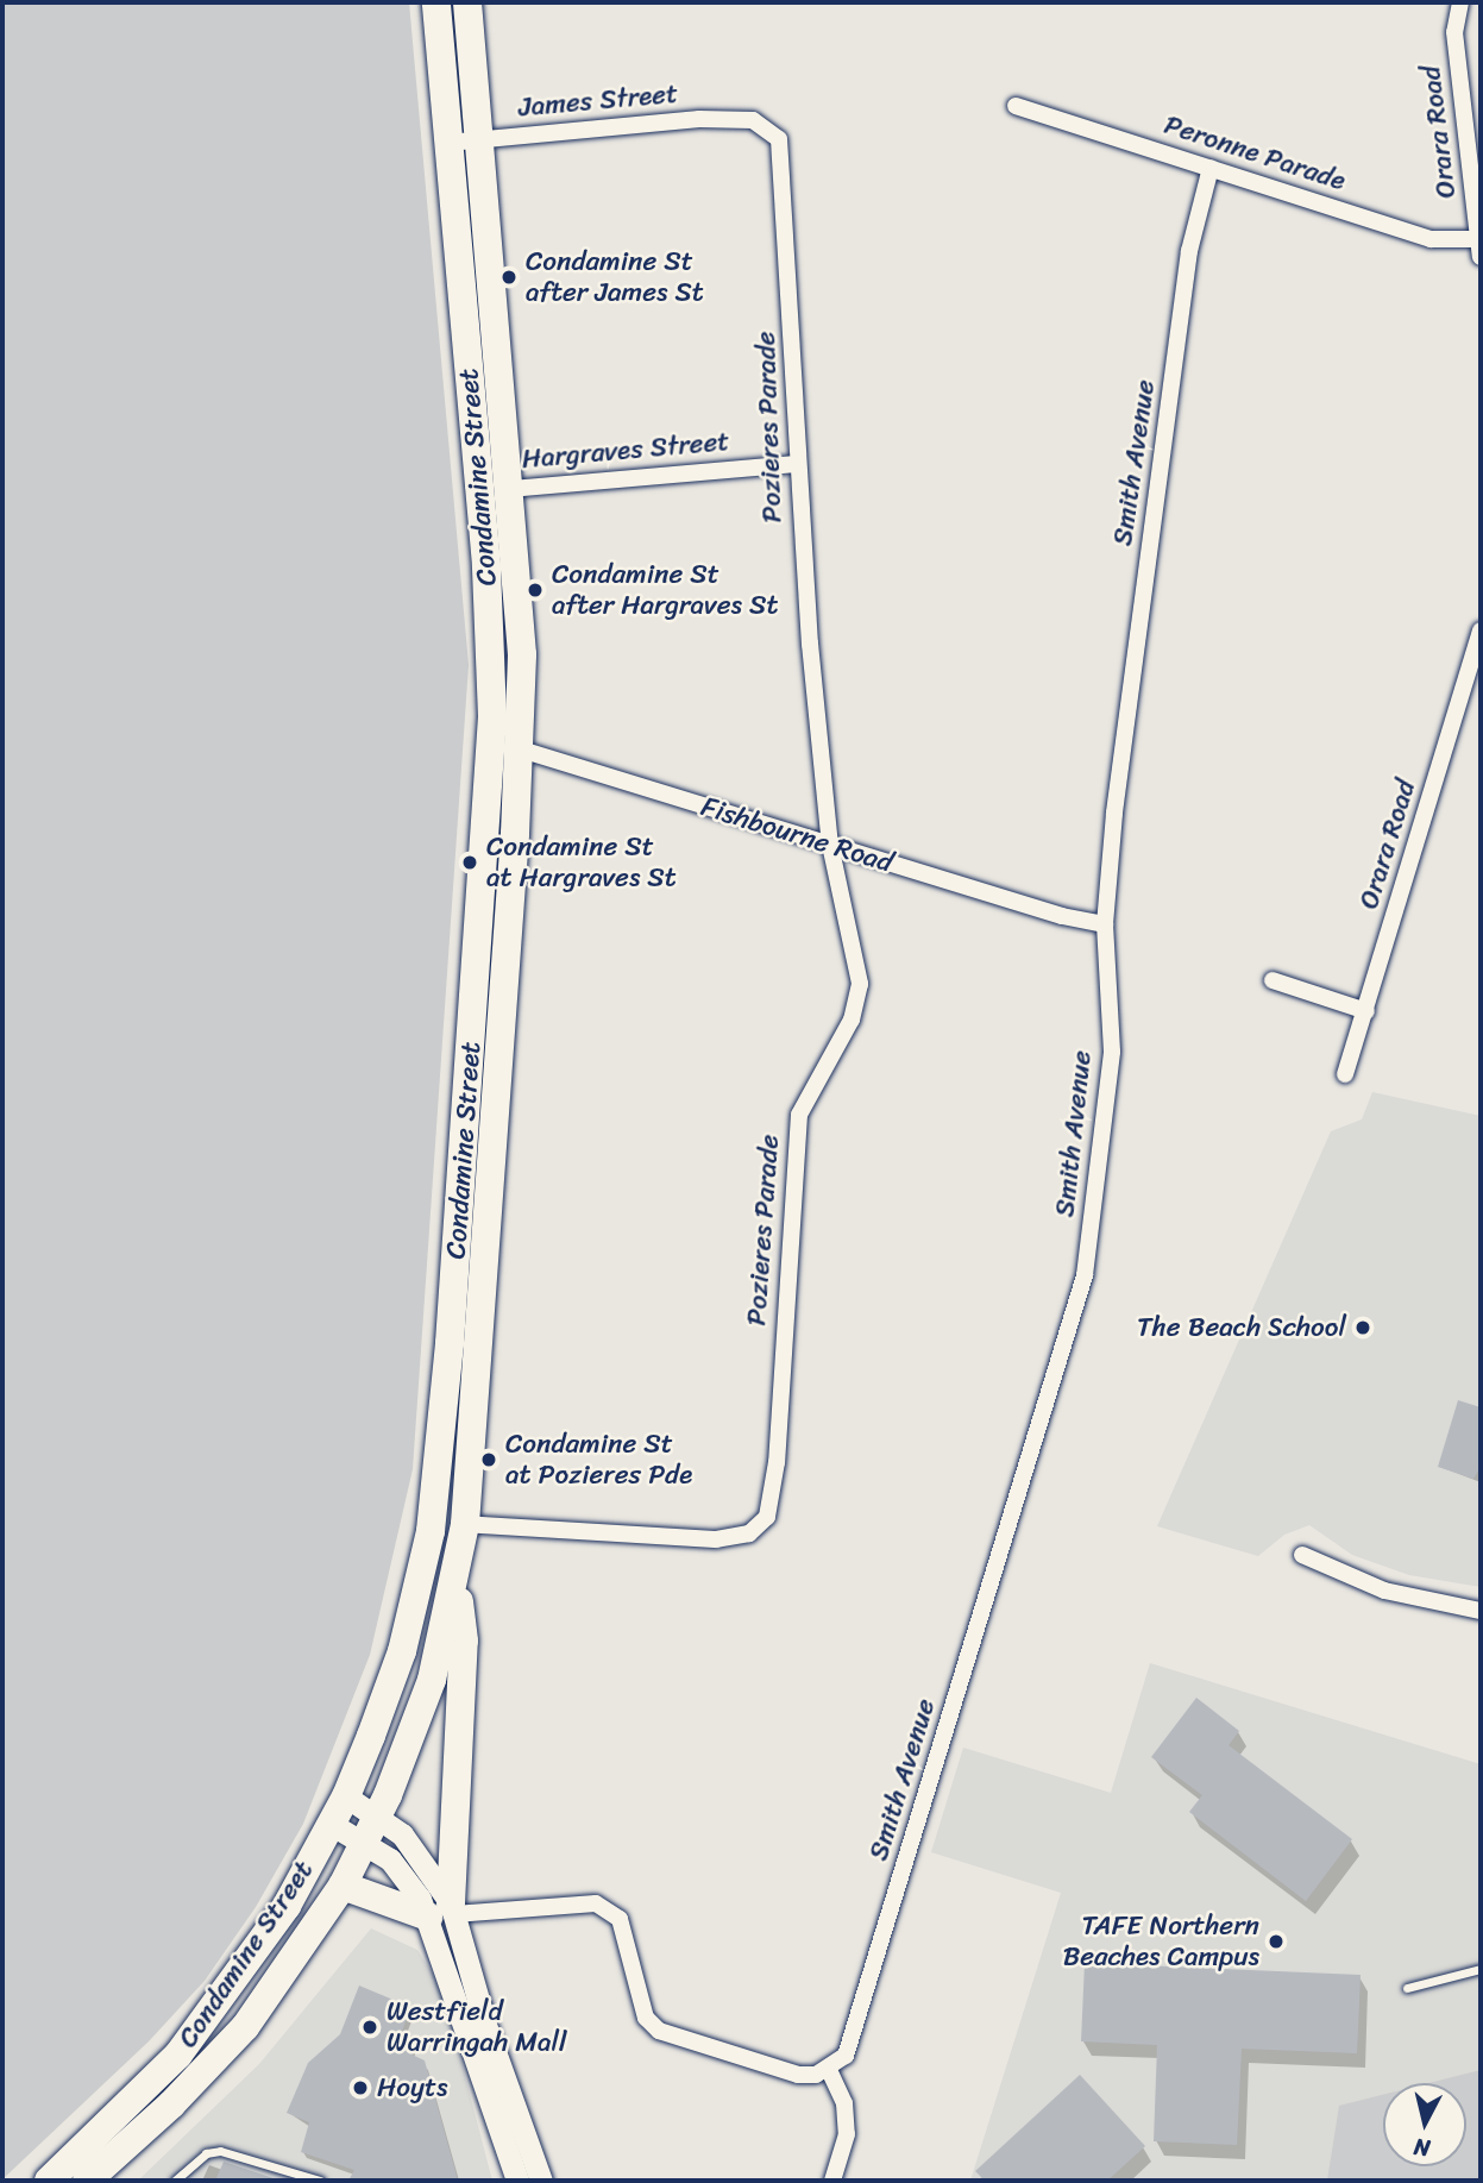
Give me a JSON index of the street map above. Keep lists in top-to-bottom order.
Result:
{
  "streets": {
    "highway": ["Condamine Street", "Fishbourne Road"],
    "street": [
      "James Street",
      "Orara Road",
      "Peronne Parade",
      "Pozieres Parade",
      "Hargraves Street",
      "Smith Avenue"
    ]
  },
  "crossings": [
    ["James Street", "Pozieres Parade"],
    ["James Street", "Condamine Street"],
    ["Orara Road", "Peronne Parade"],
    ["Peronne Parade", "Smith Avenue"],
    ["Pozieres Parade", "Hargraves Street"],
    ["Pozieres Parade", "Condamine Street"],
    ["Pozieres Parade", "Fishbourne Road"],
    ["Hargraves Street", "Condamine Street"],
    ["Smith Avenue", "Fishbourne Road"],
    ["Condamine Street", "Fishbourne Road"]
  ],
  "places": [
    "Condamine St after James St",
    "Condamine St after Hargraves St",
    "Condamine St at Hargraves St",
    "The Beach School",
    "Condamine St at Pozieres Pde",
    "TAFE Northern Beaches Campus",
    "Westfield Warringah Mall",
    "Hoyts"
  ],
  "north": "bottom"
}
